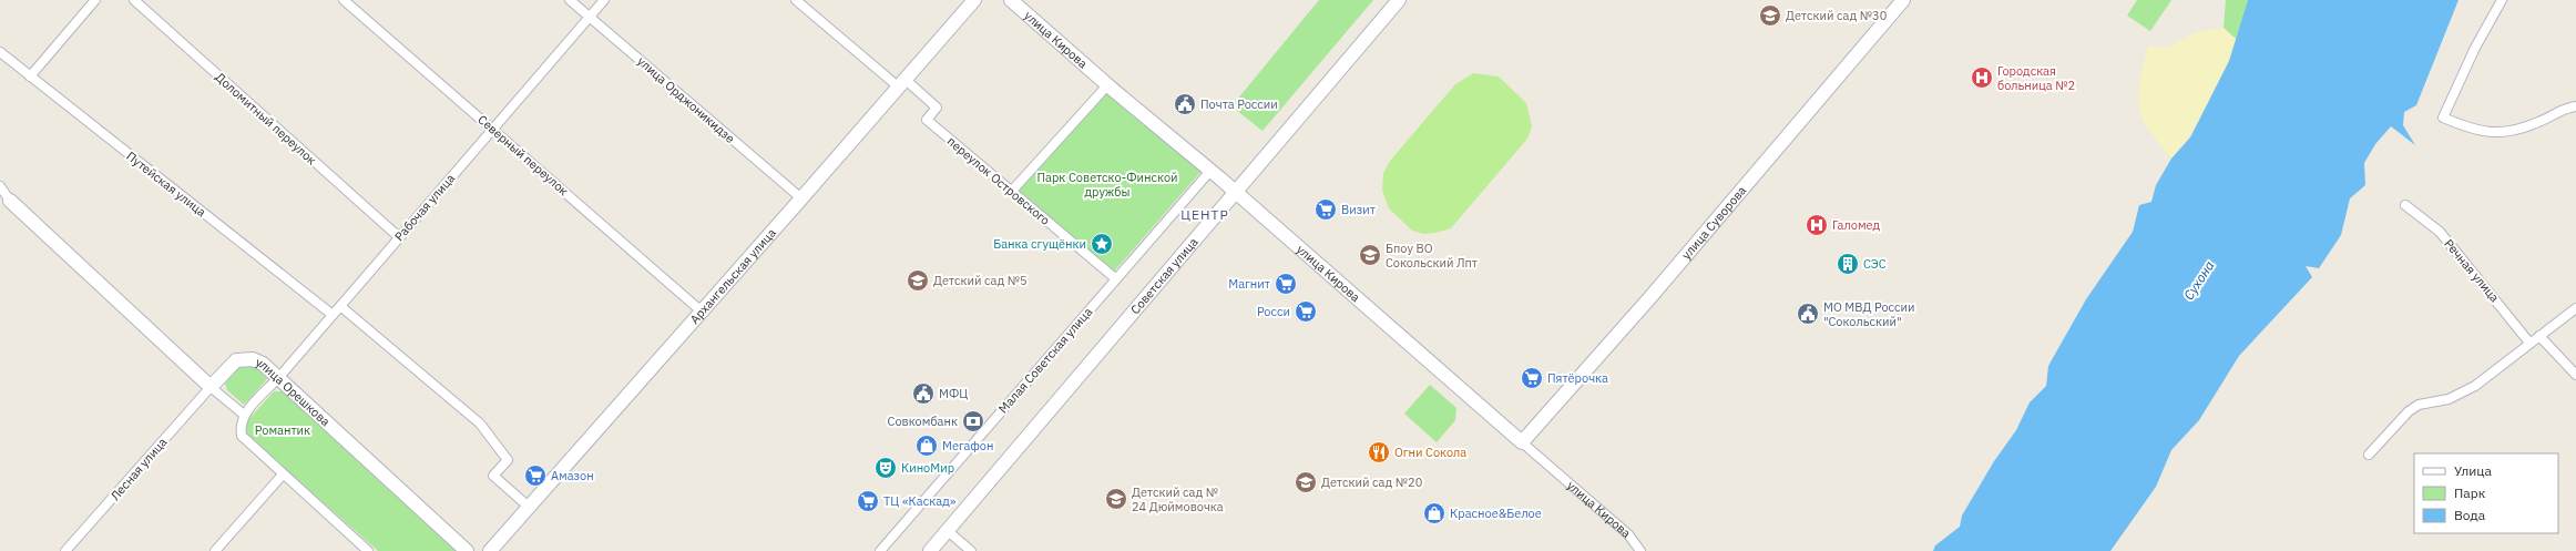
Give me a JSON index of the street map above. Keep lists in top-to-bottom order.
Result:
{
  "streets": {
    "street": [
      "улица Кирова",
      "улица Орджоникидзе",
      "Доломитный переулок",
      "Северный переулок",
      "переулок Островского",
      "Путейская улица",
      "Рабочая улица",
      "улица Суворова",
      "Речная улица",
      "Архангельская улица",
      "Советская улица",
      "Малая Советская улица",
      "улица Орешкова",
      "Лесная улица"
    ]
  },
  "crossings": [
    ["улица Кирова", "улица Суворова"],
    ["улица Кирова", "Советская улица"],
    ["улица Кирова", "Малая Советская улица"],
    ["улица Орджоникидзе", "Рабочая улица"],
    ["улица Орджоникидзе", "Архангельская улица"],
    ["Доломитный переулок", "Рабочая улица"],
    ["Северный переулок", "Рабочая улица"],
    ["Северный переулок", "Архангельская улица"],
    ["переулок Островского", "Архангельская улица"],
    ["переулок Островского", "Малая Советская улица"],
    ["Путейская улица", "Рабочая улица"],
    ["Рабочая улица", "улица Орешкова"],
    ["улица Орешкова", "Лесная улица"]
  ],
  "districts": ["ЦЕНТР"],
  "water": ["Сухона"],
  "parks": ["Парк Советско-Финской дружбы", "Романтик"],
  "places": {
    "school or university": [
      "Детский сад №30",
      "Бпоу ВО Сокольский Лпт",
      "Детский сад №5",
      "Детский сад №20",
      "Детский сад № 24 Дюймовочка"
    ],
    "hospital": ["Городская больница №2", "Галомед"],
    "public building": ["Почта России", "МО МВД России \"Сокольский\"", "МФЦ"],
    "supermarket": [
      "Визит",
      "Магнит",
      "Росси",
      "Пятёрочка",
      "Амазон",
      "ТЦ «Каскад»"
    ],
    "place": ["Банка сгущёнки"],
    "building": ["СЭС"],
    "bank": ["Совкомбанк"],
    "shop": ["Мегафон", "Красное&Белое"],
    "restaurant": ["Огни Сокола"],
    "theatre": ["КиноМир"]
  },
  "legend": ["Улица", "Парк", "Вода"]
}
